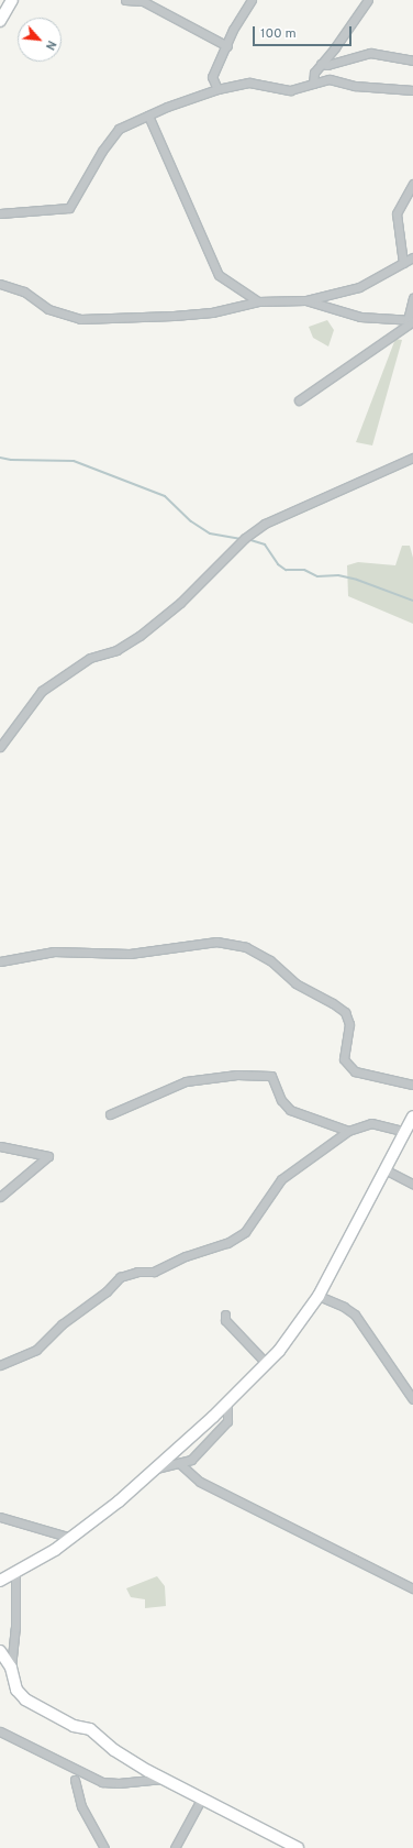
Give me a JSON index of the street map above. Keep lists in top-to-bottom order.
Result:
{
  "scale_bar": "100 m",
  "north": "bottom right"
}
